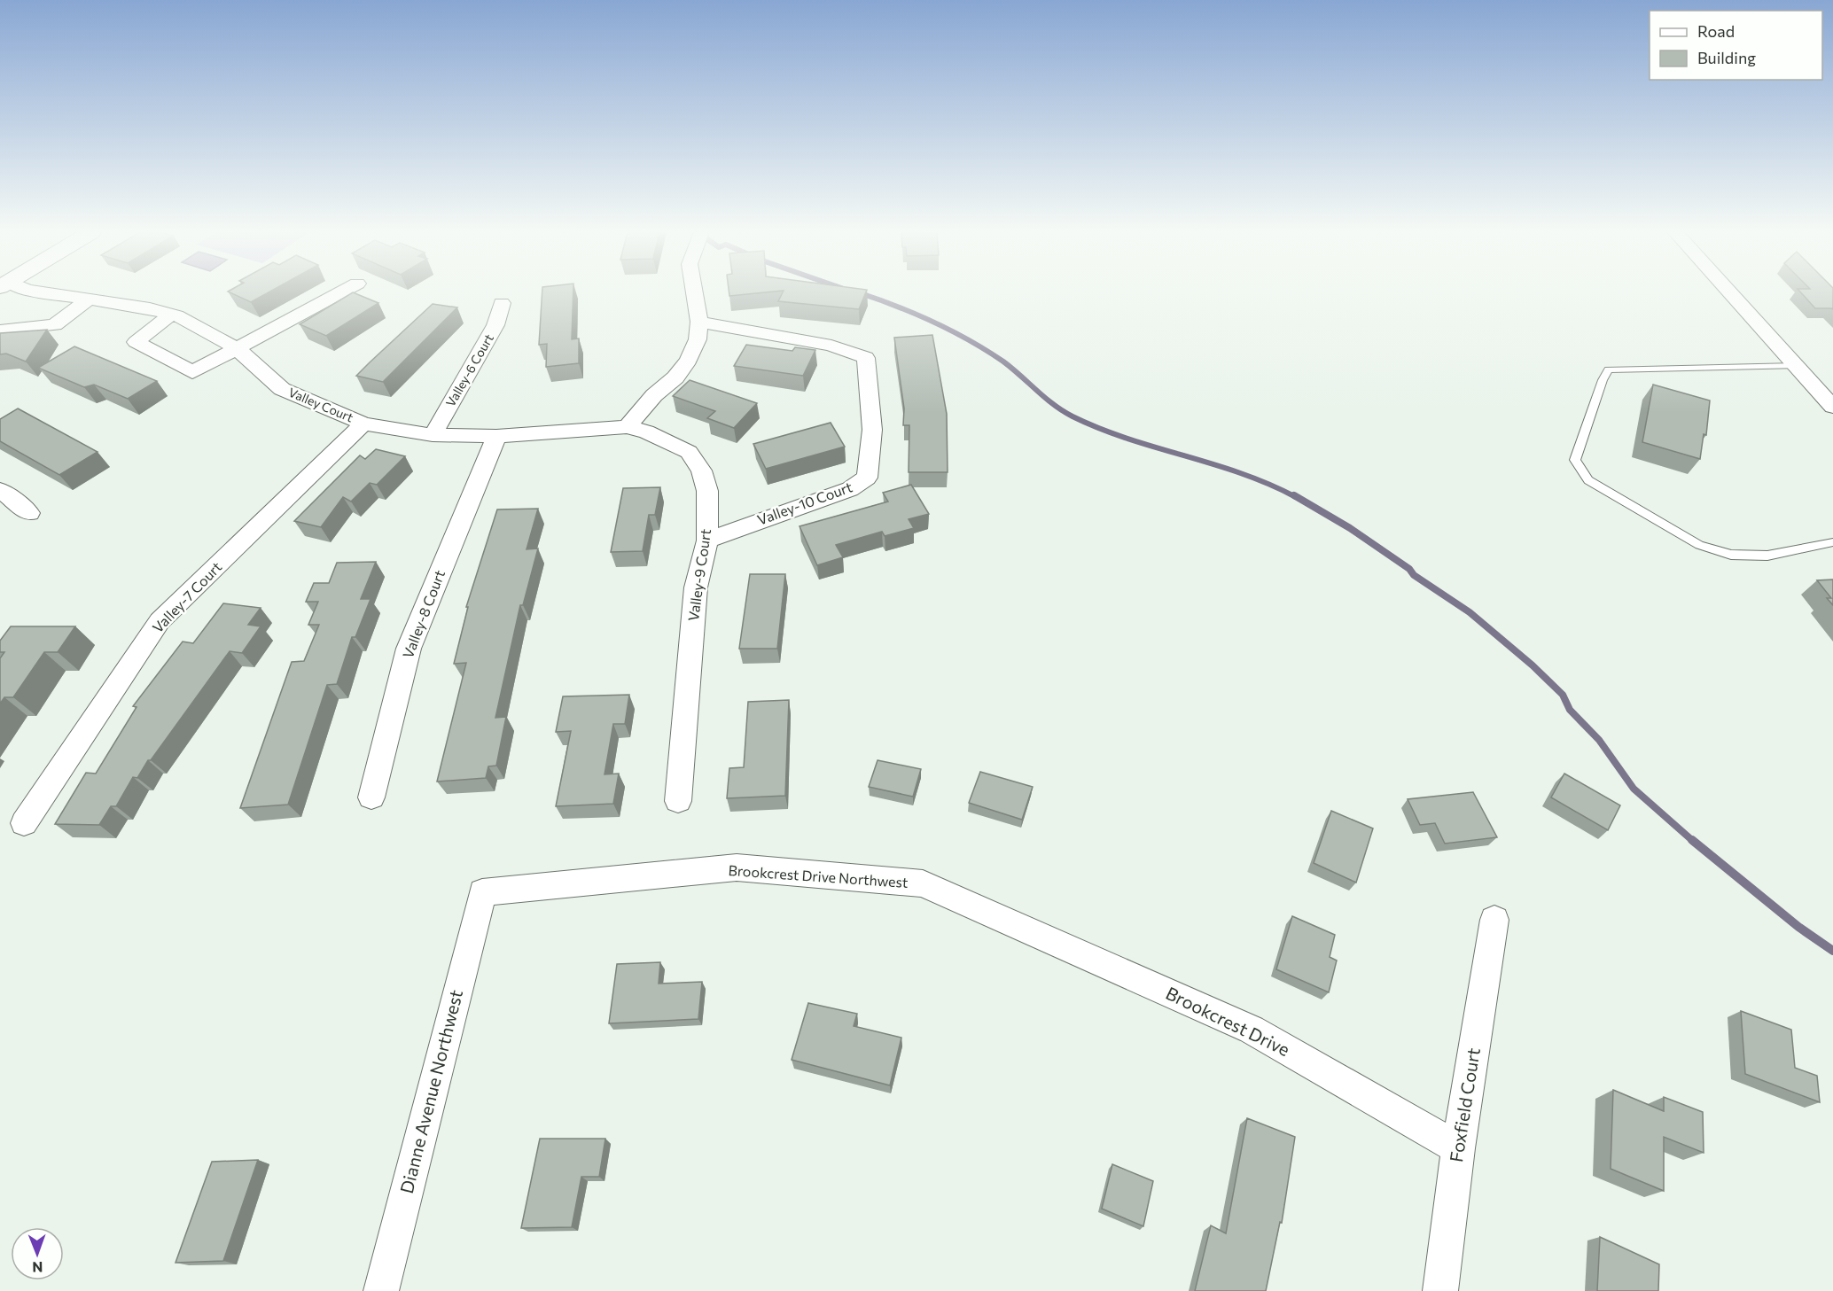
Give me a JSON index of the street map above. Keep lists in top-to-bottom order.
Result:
{
  "streets": {
    "street": [
      "Valley-6 Court",
      "Valley Court",
      "Valley-10 Court",
      "Valley-9 Court",
      "Valley-7 Court",
      "Valley-8 Court",
      "Brookcrest Drive Northwest",
      "Brookcrest Drive",
      "Dianne Avenue Northwest",
      "Foxfield Court"
    ]
  },
  "crossings": [
    ["Valley-6 Court", "Valley Court"],
    ["Valley Court", "Valley-9 Court"],
    ["Valley Court", "Valley-7 Court"],
    ["Valley Court", "Valley-8 Court"],
    ["Valley-10 Court", "Valley-9 Court"],
    ["Brookcrest Drive Northwest", "Brookcrest Drive"],
    ["Brookcrest Drive Northwest", "Dianne Avenue Northwest"],
    ["Brookcrest Drive", "Foxfield Court"]
  ],
  "legend": ["Road", "Building"],
  "north": "bottom"
}
